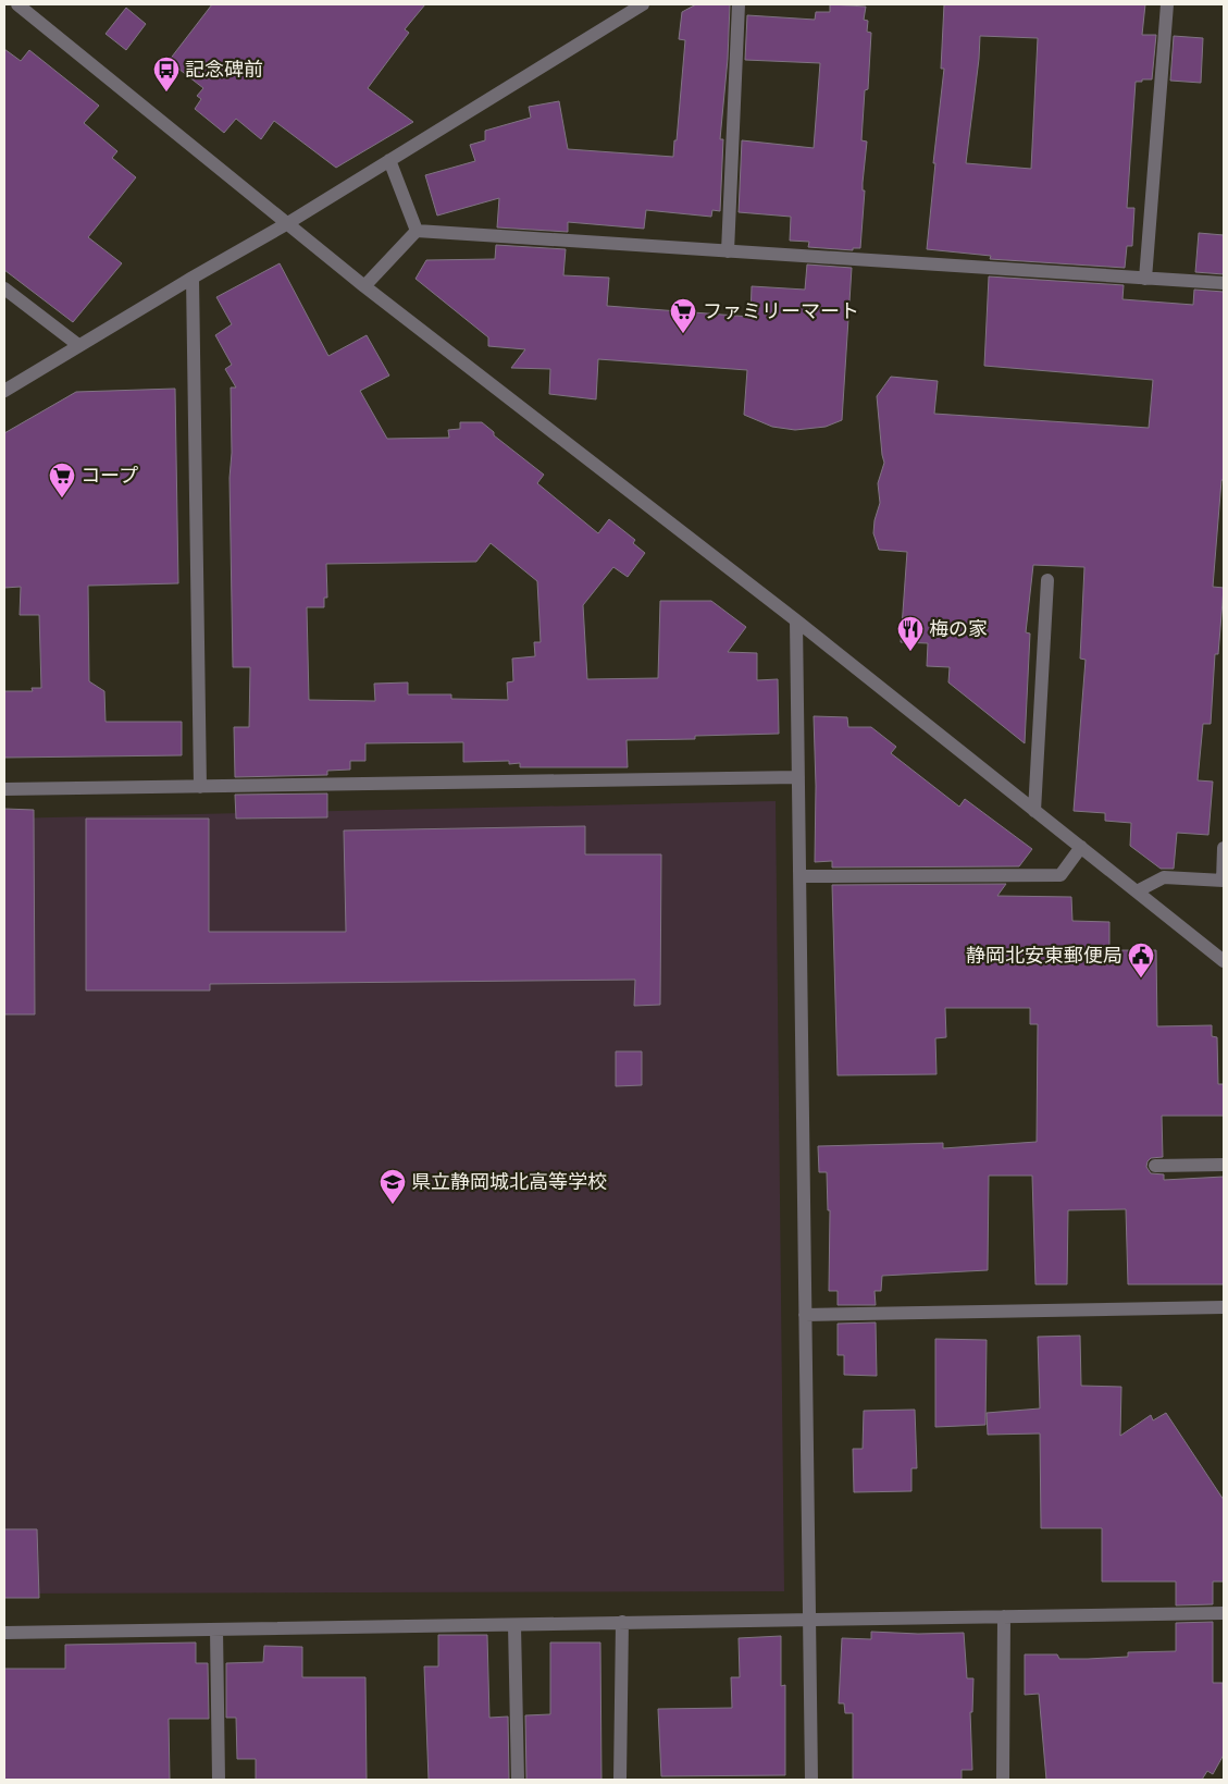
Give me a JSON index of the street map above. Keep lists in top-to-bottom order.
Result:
{
  "places": {
    "bus stop": ["記念碑前"],
    "supermarket": ["ファミリーマート", "コープ"],
    "restaurant": ["梅の家"],
    "public building": ["静岡北安東郵便局"],
    "school or university": ["県立静岡城北高等学校"]
  }
}
